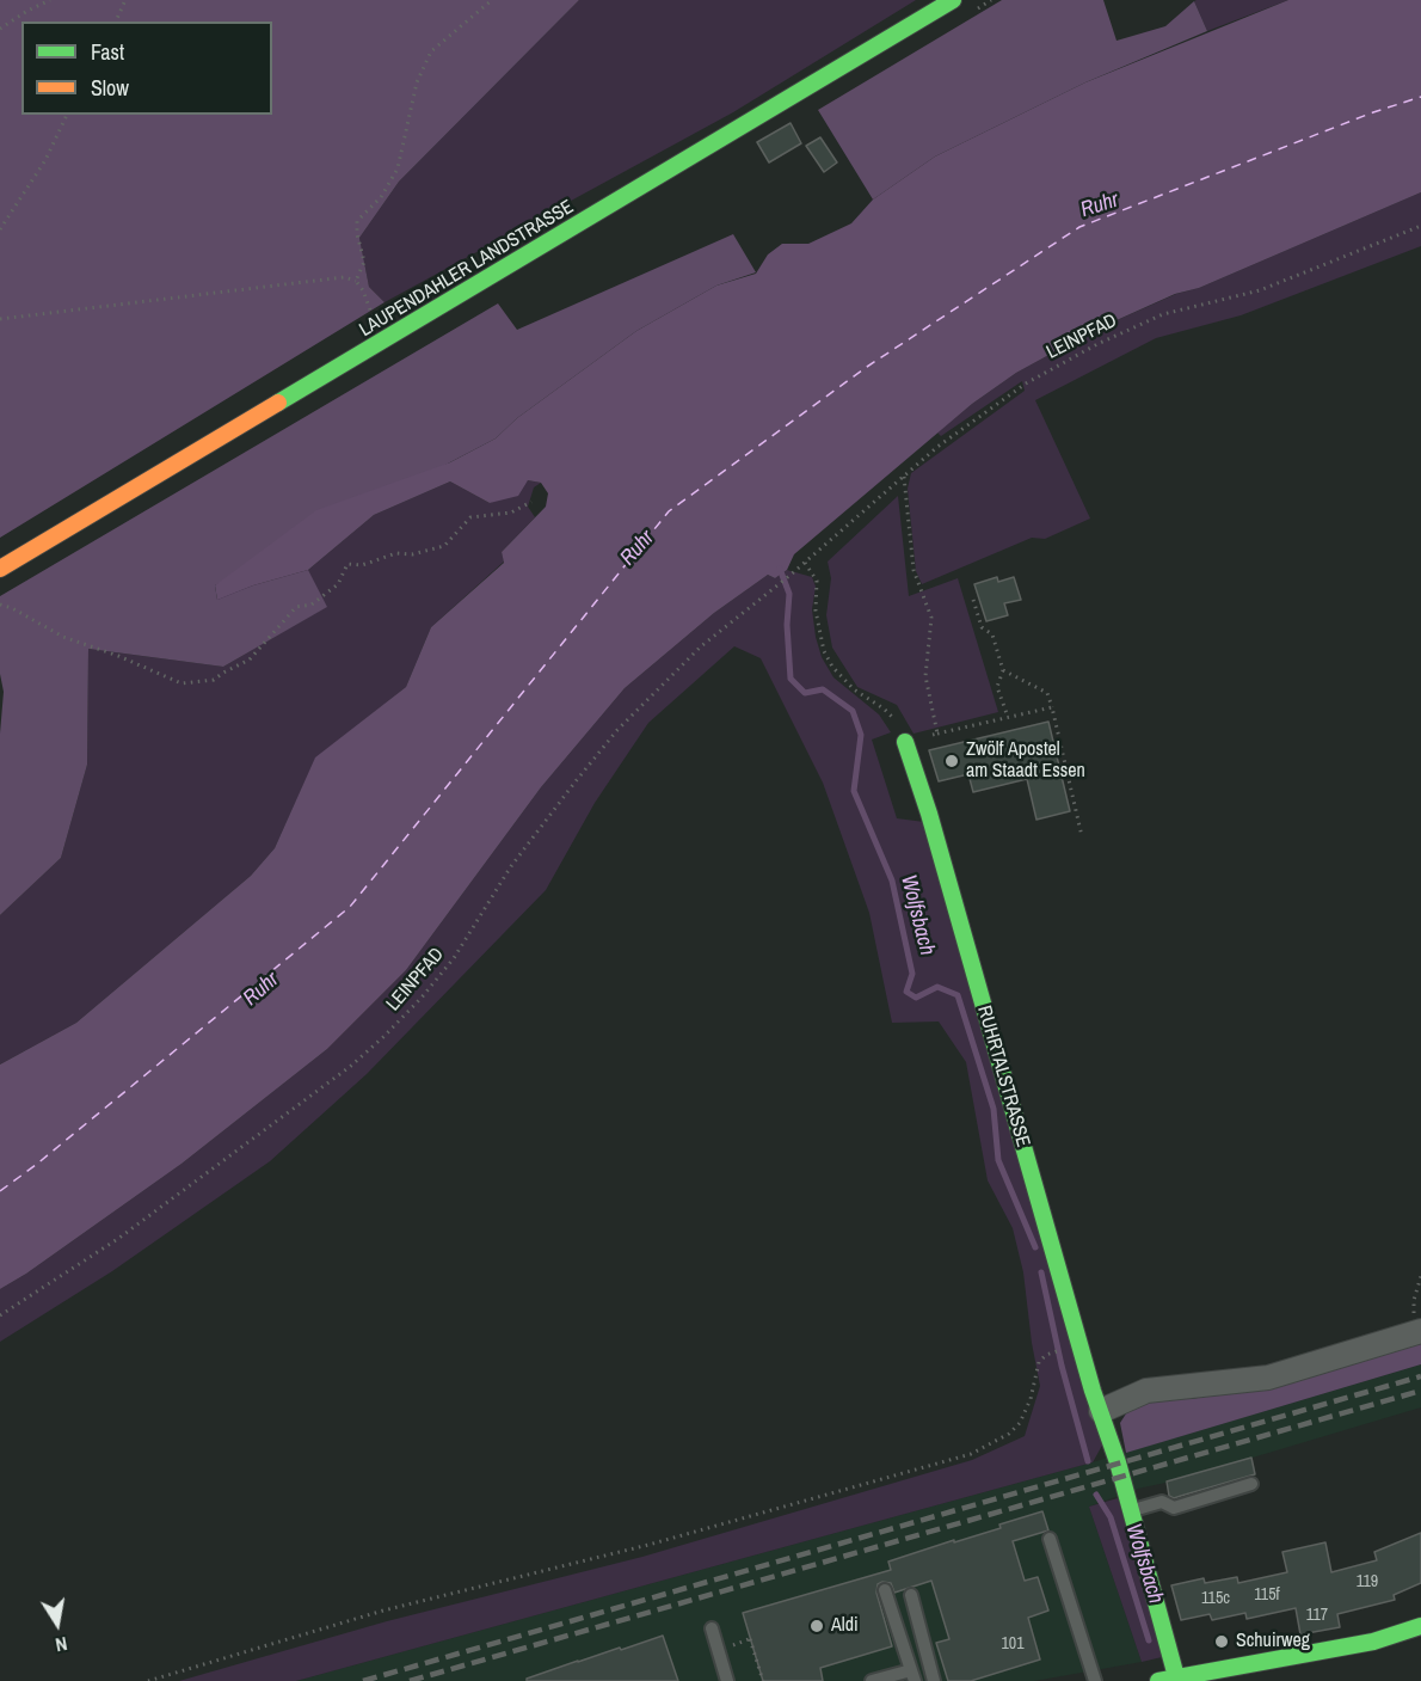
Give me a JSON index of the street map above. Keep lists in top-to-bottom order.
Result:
{
  "streets": {
    "main road": ["LAUPENDAHLER LANDSTRASSE", "RUHRTALSTRASSE"],
    "path": ["LEINPFAD"]
  },
  "water": ["Ruhr", "Wolfsbach"],
  "places": ["Zwölf Apostel am Staadt Essen", "Aldi", "Schuirweg"],
  "house_numbers": [
    "119",
    "115f",
    "115c",
    "117",
    "101"
  ],
  "legend": ["Fast", "Slow"],
  "north": "bottom"
}
